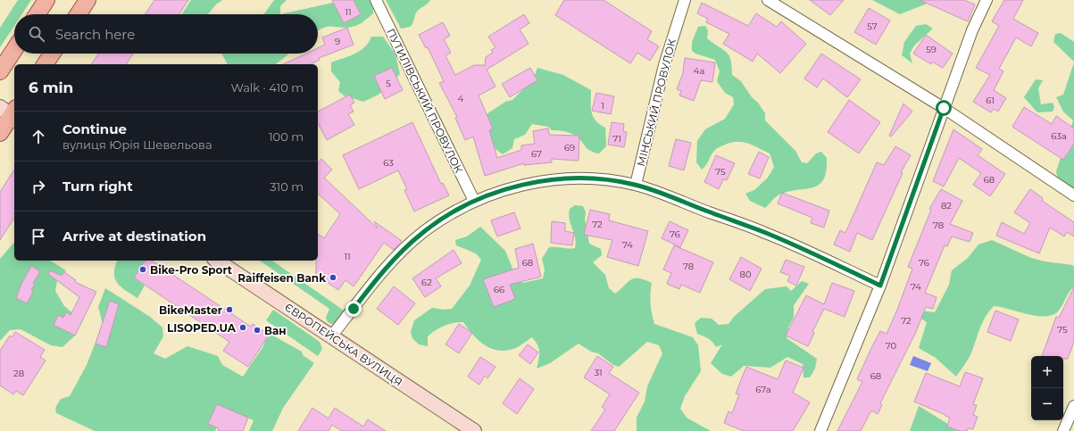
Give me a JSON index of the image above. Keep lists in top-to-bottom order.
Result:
{
  "streets": {
    "main road": ["ЄВРОПЕЙСЬКА ВУЛИЦЯ"],
    "street": ["ПУТИЛІВСЬКИЙ ПРОВУЛОК", "МІНСЬКИЙ ПРОВУЛОК"]
  },
  "places": [
    "Bike-Pro Sport",
    "Raiffeisen Bank",
    "BikeMaster",
    "LISOPED.UA",
    "Ван"
  ],
  "house_numbers": [
    "11",
    "57",
    "9",
    "59",
    "4а",
    "5",
    "4",
    "61",
    "1",
    "63а",
    "71",
    "69",
    "67",
    "63",
    "75",
    "68",
    "82",
    "72",
    "78",
    "76",
    "74",
    "11",
    "68",
    "76",
    "78",
    "80",
    "62",
    "74",
    "66",
    "72",
    "75",
    "70",
    "31",
    "28",
    "68",
    "67а"
  ],
  "page": {
    "search": "Search here",
    "heading": ["6 min", "Walk · 410 m"],
    "list": [
      ["Continue", "вулиця Юрія Шевельова", "100 m"],
      ["Turn right", "310 m"],
      "Arrive at destination"
    ],
    "map_buttons": ["+", "−"]
  }
}
